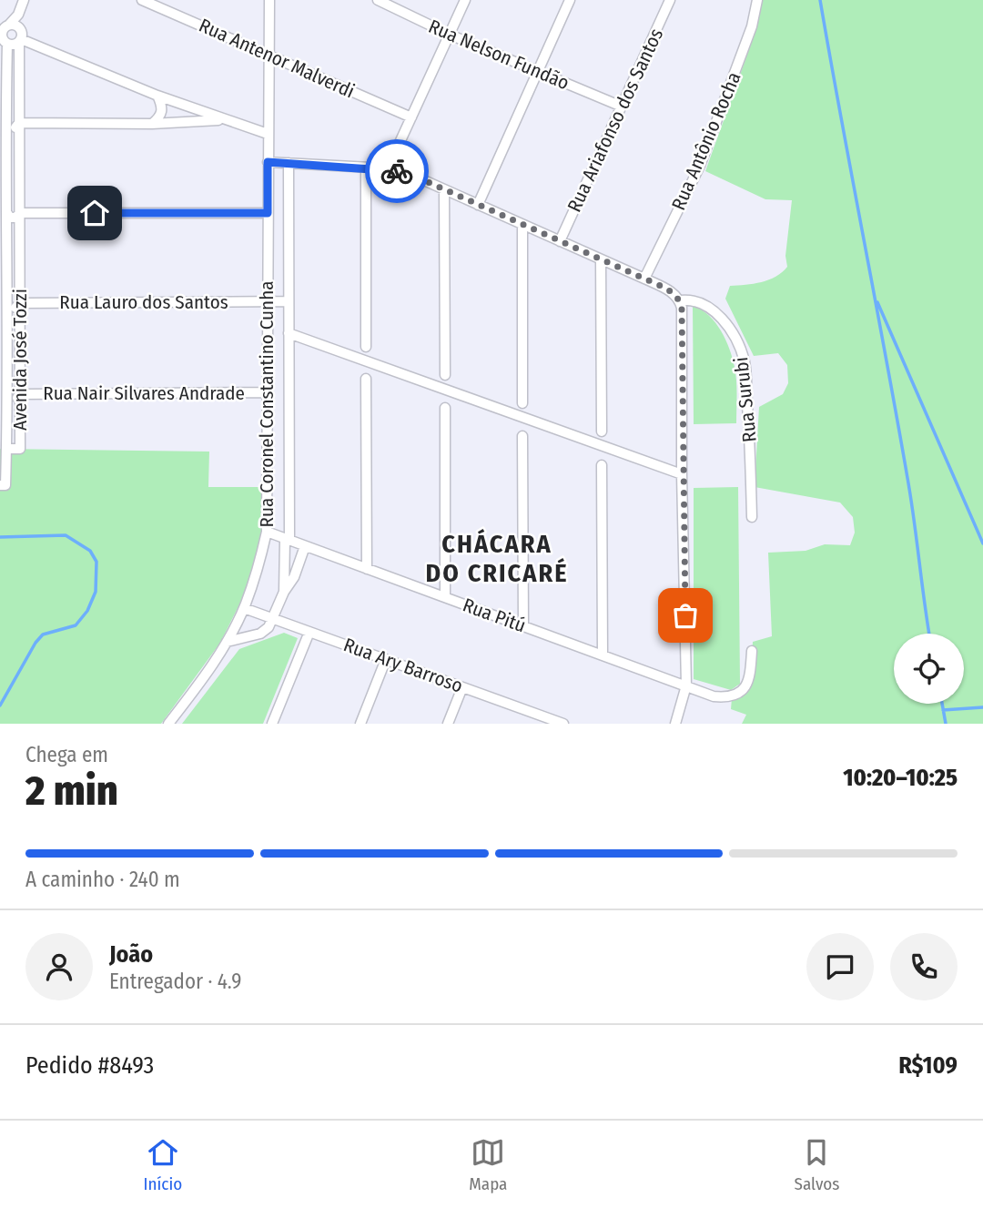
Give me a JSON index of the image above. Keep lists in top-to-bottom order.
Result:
{
  "streets": {
    "street": [
      "Rua Nelson Fundão",
      "Rua Antenor Malverdi",
      "Rua Ariafonso dos Santos",
      "Rua Antônio Rocha",
      "Rua Lauro dos Santos",
      "Avenida José Tozzi",
      "Rua Nair Silvares Andrade",
      "Rua Surubi",
      "Rua Coronel Constantino Cunha",
      "Rua Pitú",
      "Rua Ary Barroso"
    ]
  },
  "crossings": [
    ["Rua Nelson Fundão", "Rua Ariafonso dos Santos"],
    ["Rua Antenor Malverdi", "Rua Coronel Constantino Cunha"],
    ["Rua Ariafonso dos Santos", "Rua Surubi"],
    ["Rua Antônio Rocha", "Rua Surubi"],
    ["Rua Lauro dos Santos", "Avenida José Tozzi"],
    ["Rua Lauro dos Santos", "Rua Coronel Constantino Cunha"],
    ["Avenida José Tozzi", "Rua Nair Silvares Andrade"],
    ["Rua Nair Silvares Andrade", "Rua Coronel Constantino Cunha"],
    ["Rua Surubi", "Rua Coronel Constantino Cunha"],
    ["Rua Coronel Constantino Cunha", "Rua Pitú"],
    ["Rua Coronel Constantino Cunha", "Rua Ary Barroso"]
  ],
  "districts": ["CHÁCARA DO CRICARÉ"],
  "page": {
    "heading": ["2 min", "Chega em", "10:20–10:25"],
    "panel": [
      "João",
      "Entregador · 4.9",
      "Pedido #8493",
      "R$109"
    ],
    "bar": "A caminho · 240 m",
    "tabs": ["Início", "Mapa", "Salvos"]
  }
}
